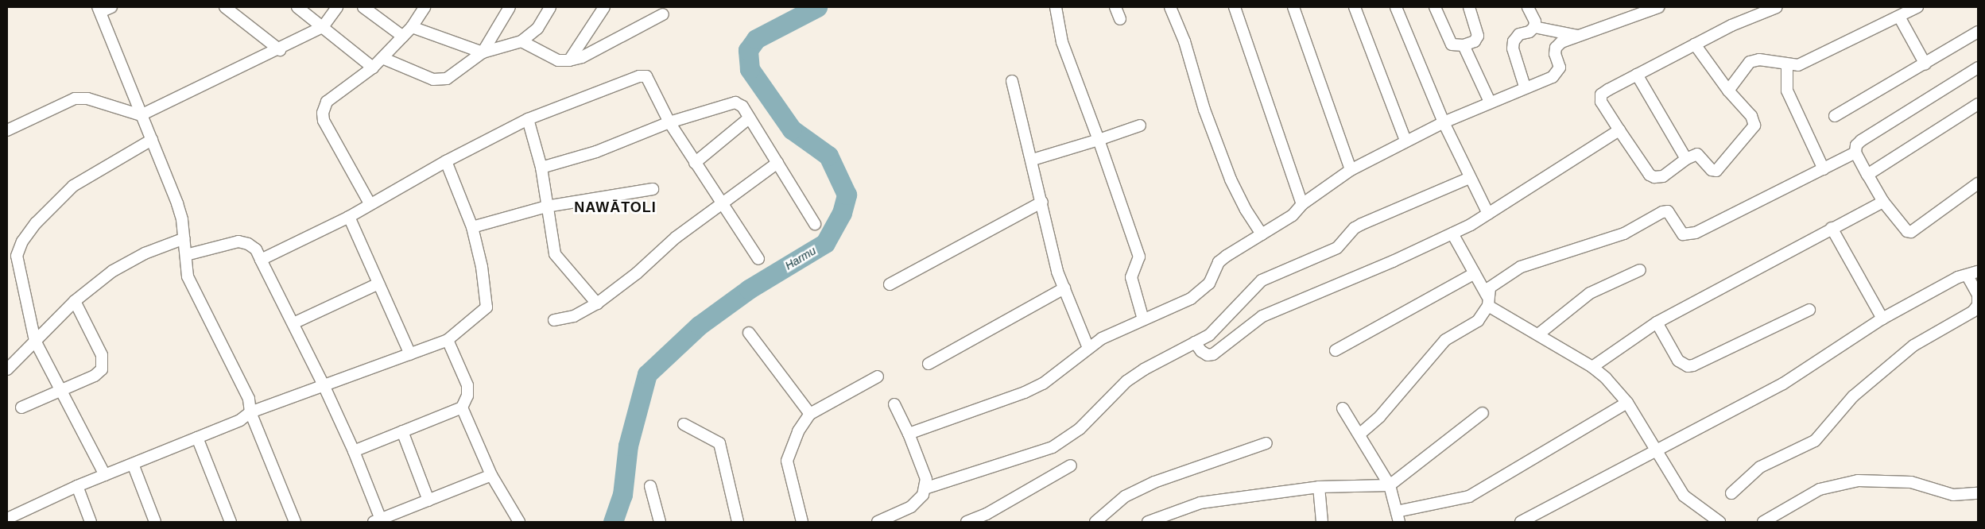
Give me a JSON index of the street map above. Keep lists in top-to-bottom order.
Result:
{
  "districts": ["NAWĀTOLI"],
  "water": ["Harmu"]
}
